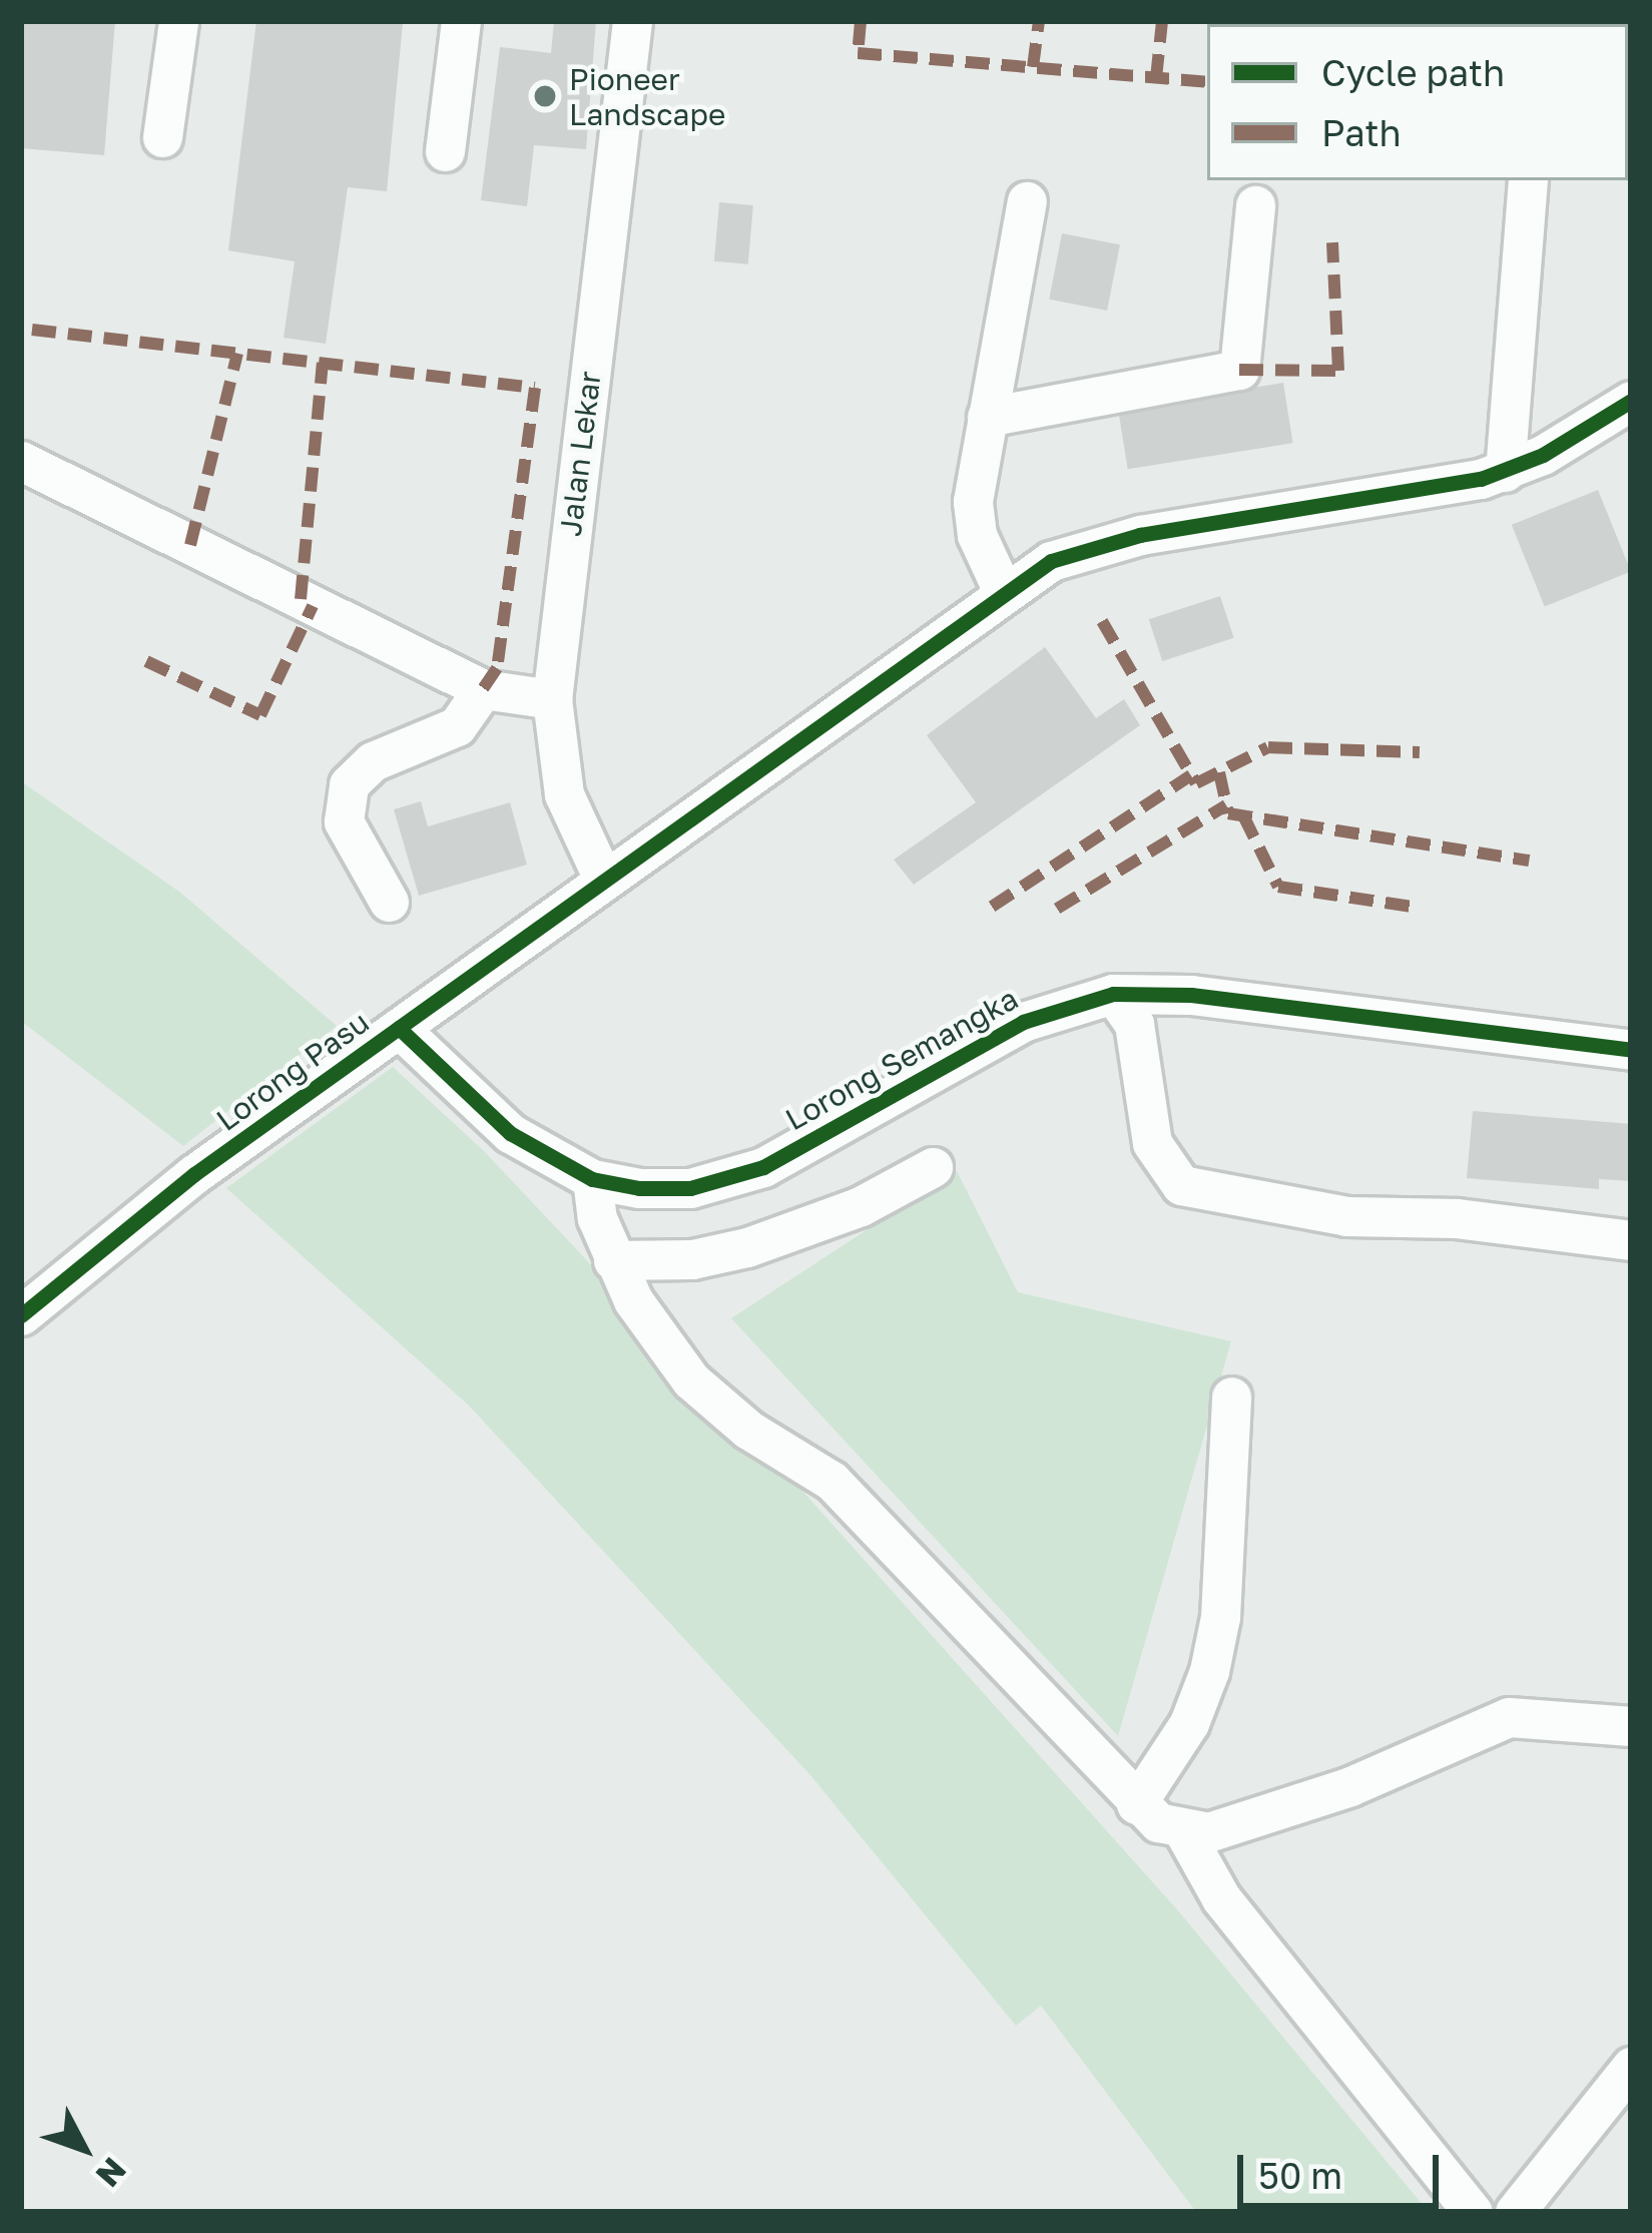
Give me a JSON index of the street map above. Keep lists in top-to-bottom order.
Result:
{
  "streets": {
    "street": ["Jalan Lekar", "Lorong Semangka", "Lorong Pasu"]
  },
  "crossings": [
    ["Jalan Lekar", "Lorong Pasu"],
    ["Lorong Semangka", "Lorong Pasu"]
  ],
  "places": ["Pioneer Landscape"],
  "legend": ["Cycle path", "Path"],
  "scale_bar": "50 m",
  "north": "bottom right"
}
